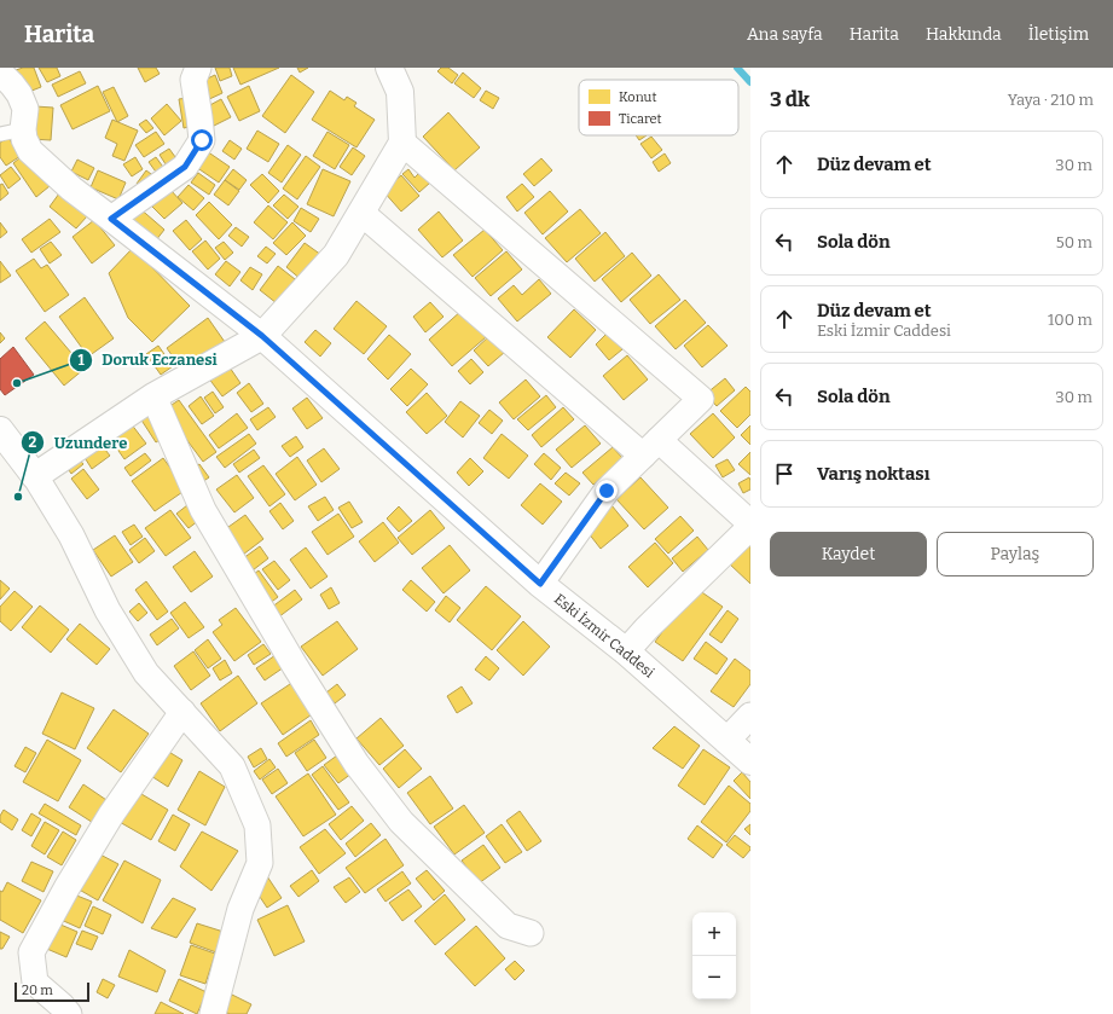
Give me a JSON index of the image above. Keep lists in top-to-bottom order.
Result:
{
  "streets": {
    "street": ["Eski İzmir Caddesi"]
  },
  "places": ["Doruk Eczanesi", "Uzundere"],
  "legend": ["Konut", "Ticaret"],
  "scale_bar": "20 m",
  "page": {
    "header": "Harita",
    "nav": [
      "Ana sayfa",
      "Harita",
      "Hakkında",
      "İletişim"
    ],
    "heading": ["3 dk", "Yaya · 210 m"],
    "list": [
      ["Düz devam et", "30 m"],
      ["Sola dön", "50 m"],
      ["Düz devam et", "Eski İzmir Caddesi", "100 m"],
      ["Sola dön", "30 m"],
      "Varış noktası"
    ],
    "buttons": ["Kaydet", "Paylaş"],
    "map_buttons": ["+", "−"],
    "scale": "20 m"
  }
}
